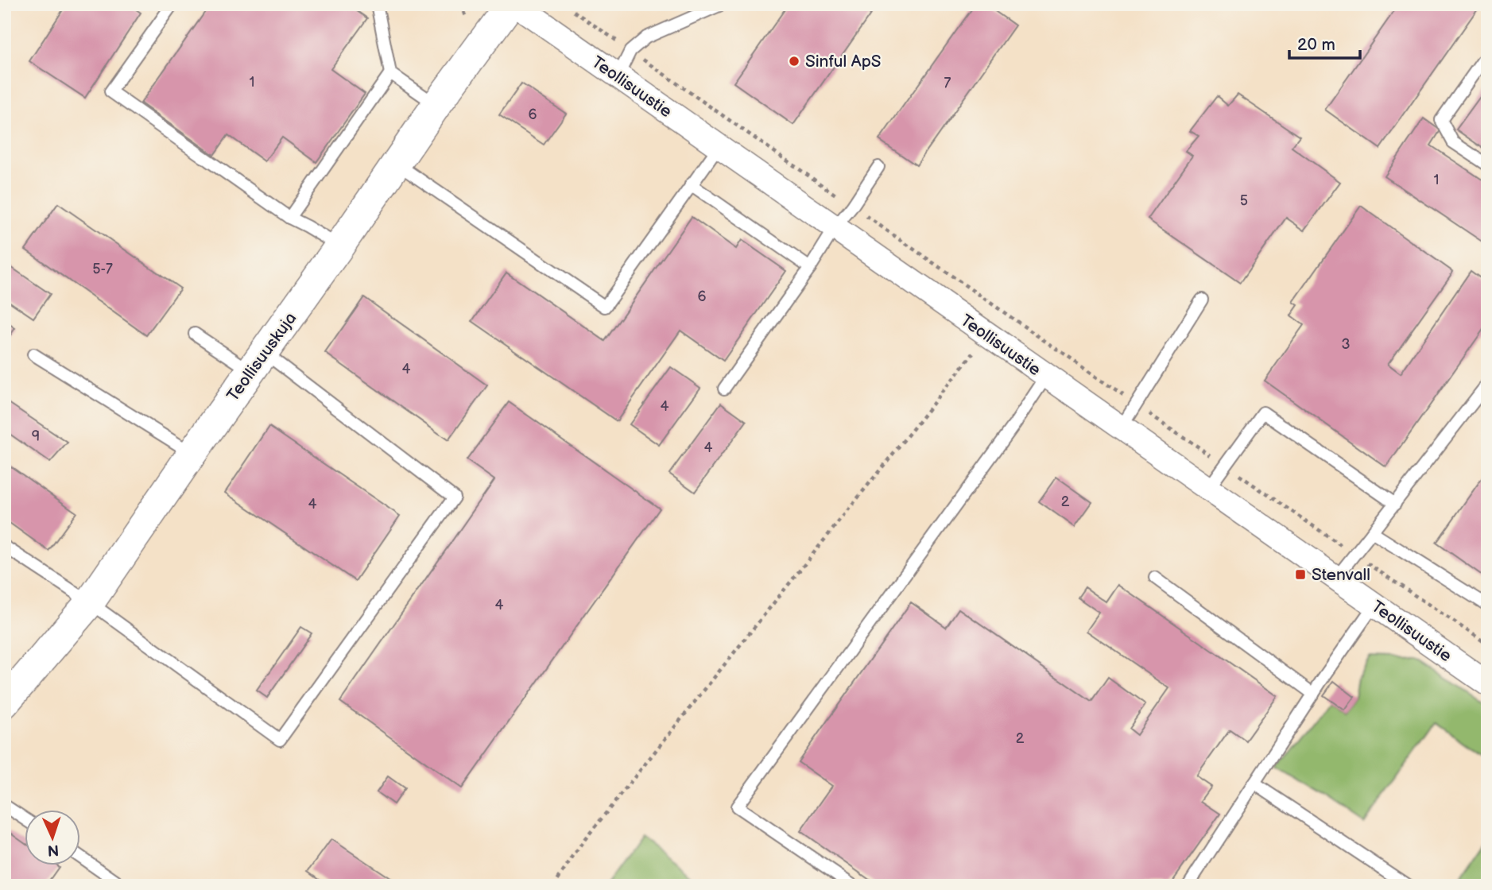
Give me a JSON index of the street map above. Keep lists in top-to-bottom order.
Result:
{
  "streets": {
    "street": ["Teollisuustie", "Teollisuuskuja"]
  },
  "places": {
    "other": ["Sinful ApS"],
    "transit": ["Stenvall"]
  },
  "house_numbers": [
    "1",
    "7",
    "6",
    "1",
    "5",
    "5-7",
    "6",
    "3",
    "4",
    "4",
    "9",
    "4",
    "2",
    "4",
    "4",
    "2"
  ],
  "scale_bar": "20 m",
  "north": "bottom"
}
